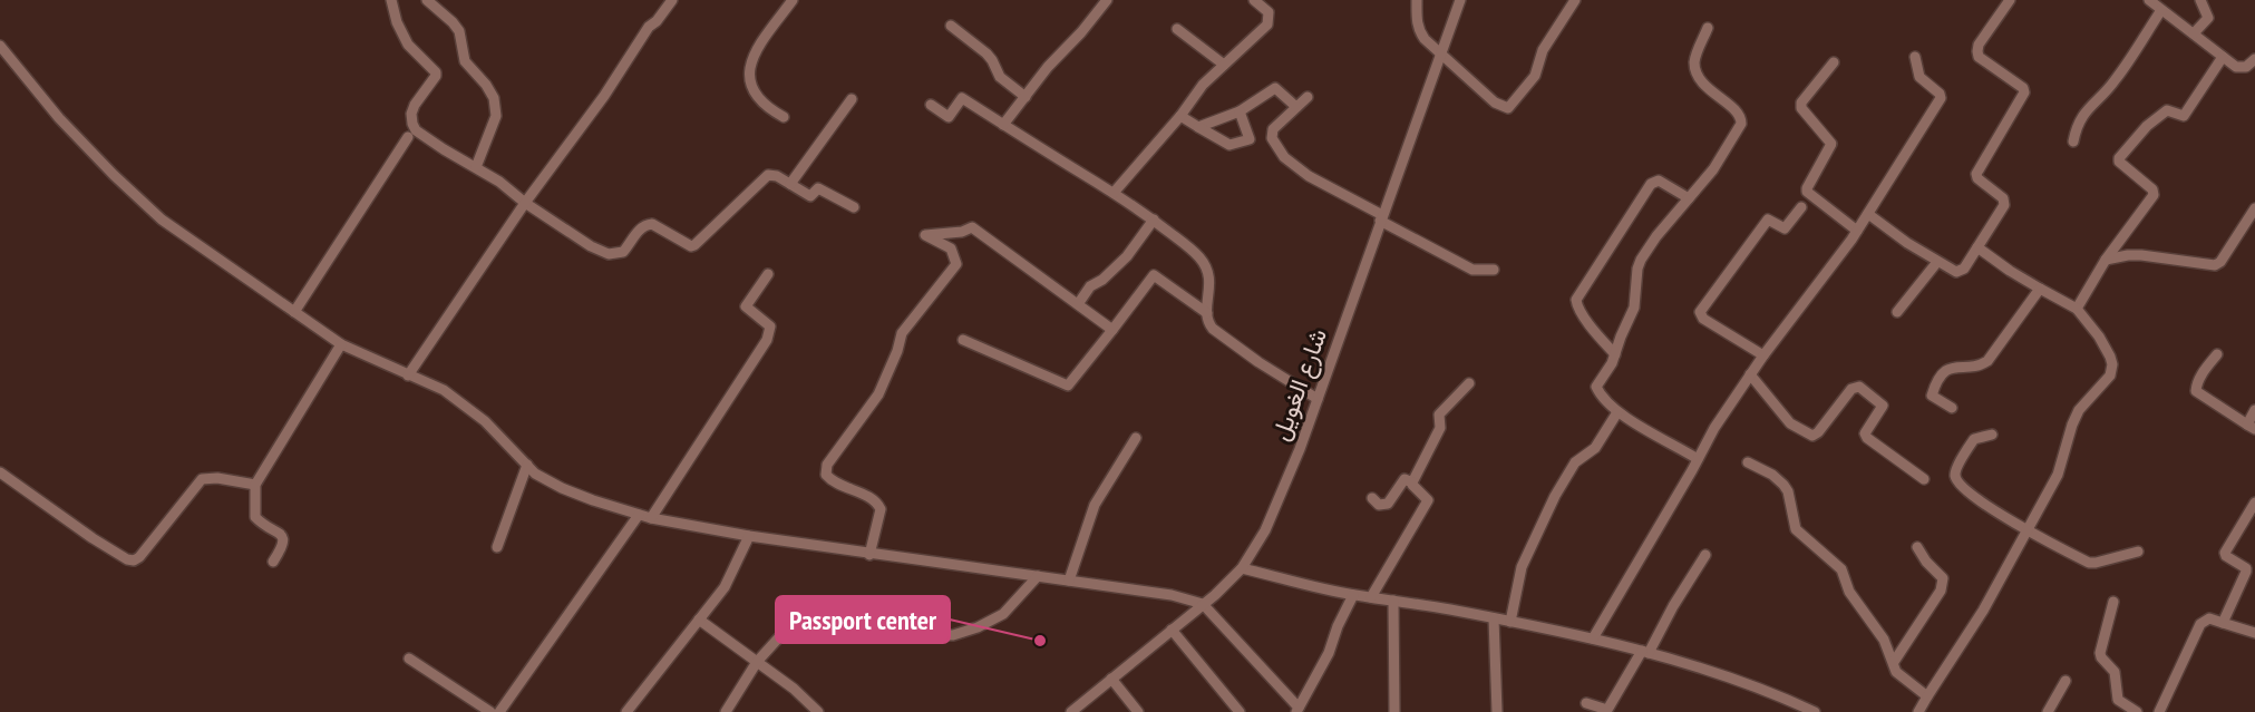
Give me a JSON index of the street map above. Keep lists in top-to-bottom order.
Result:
{
  "streets": {
    "street": ["شارع الغويل"]
  },
  "places": ["Passport center"]
}
